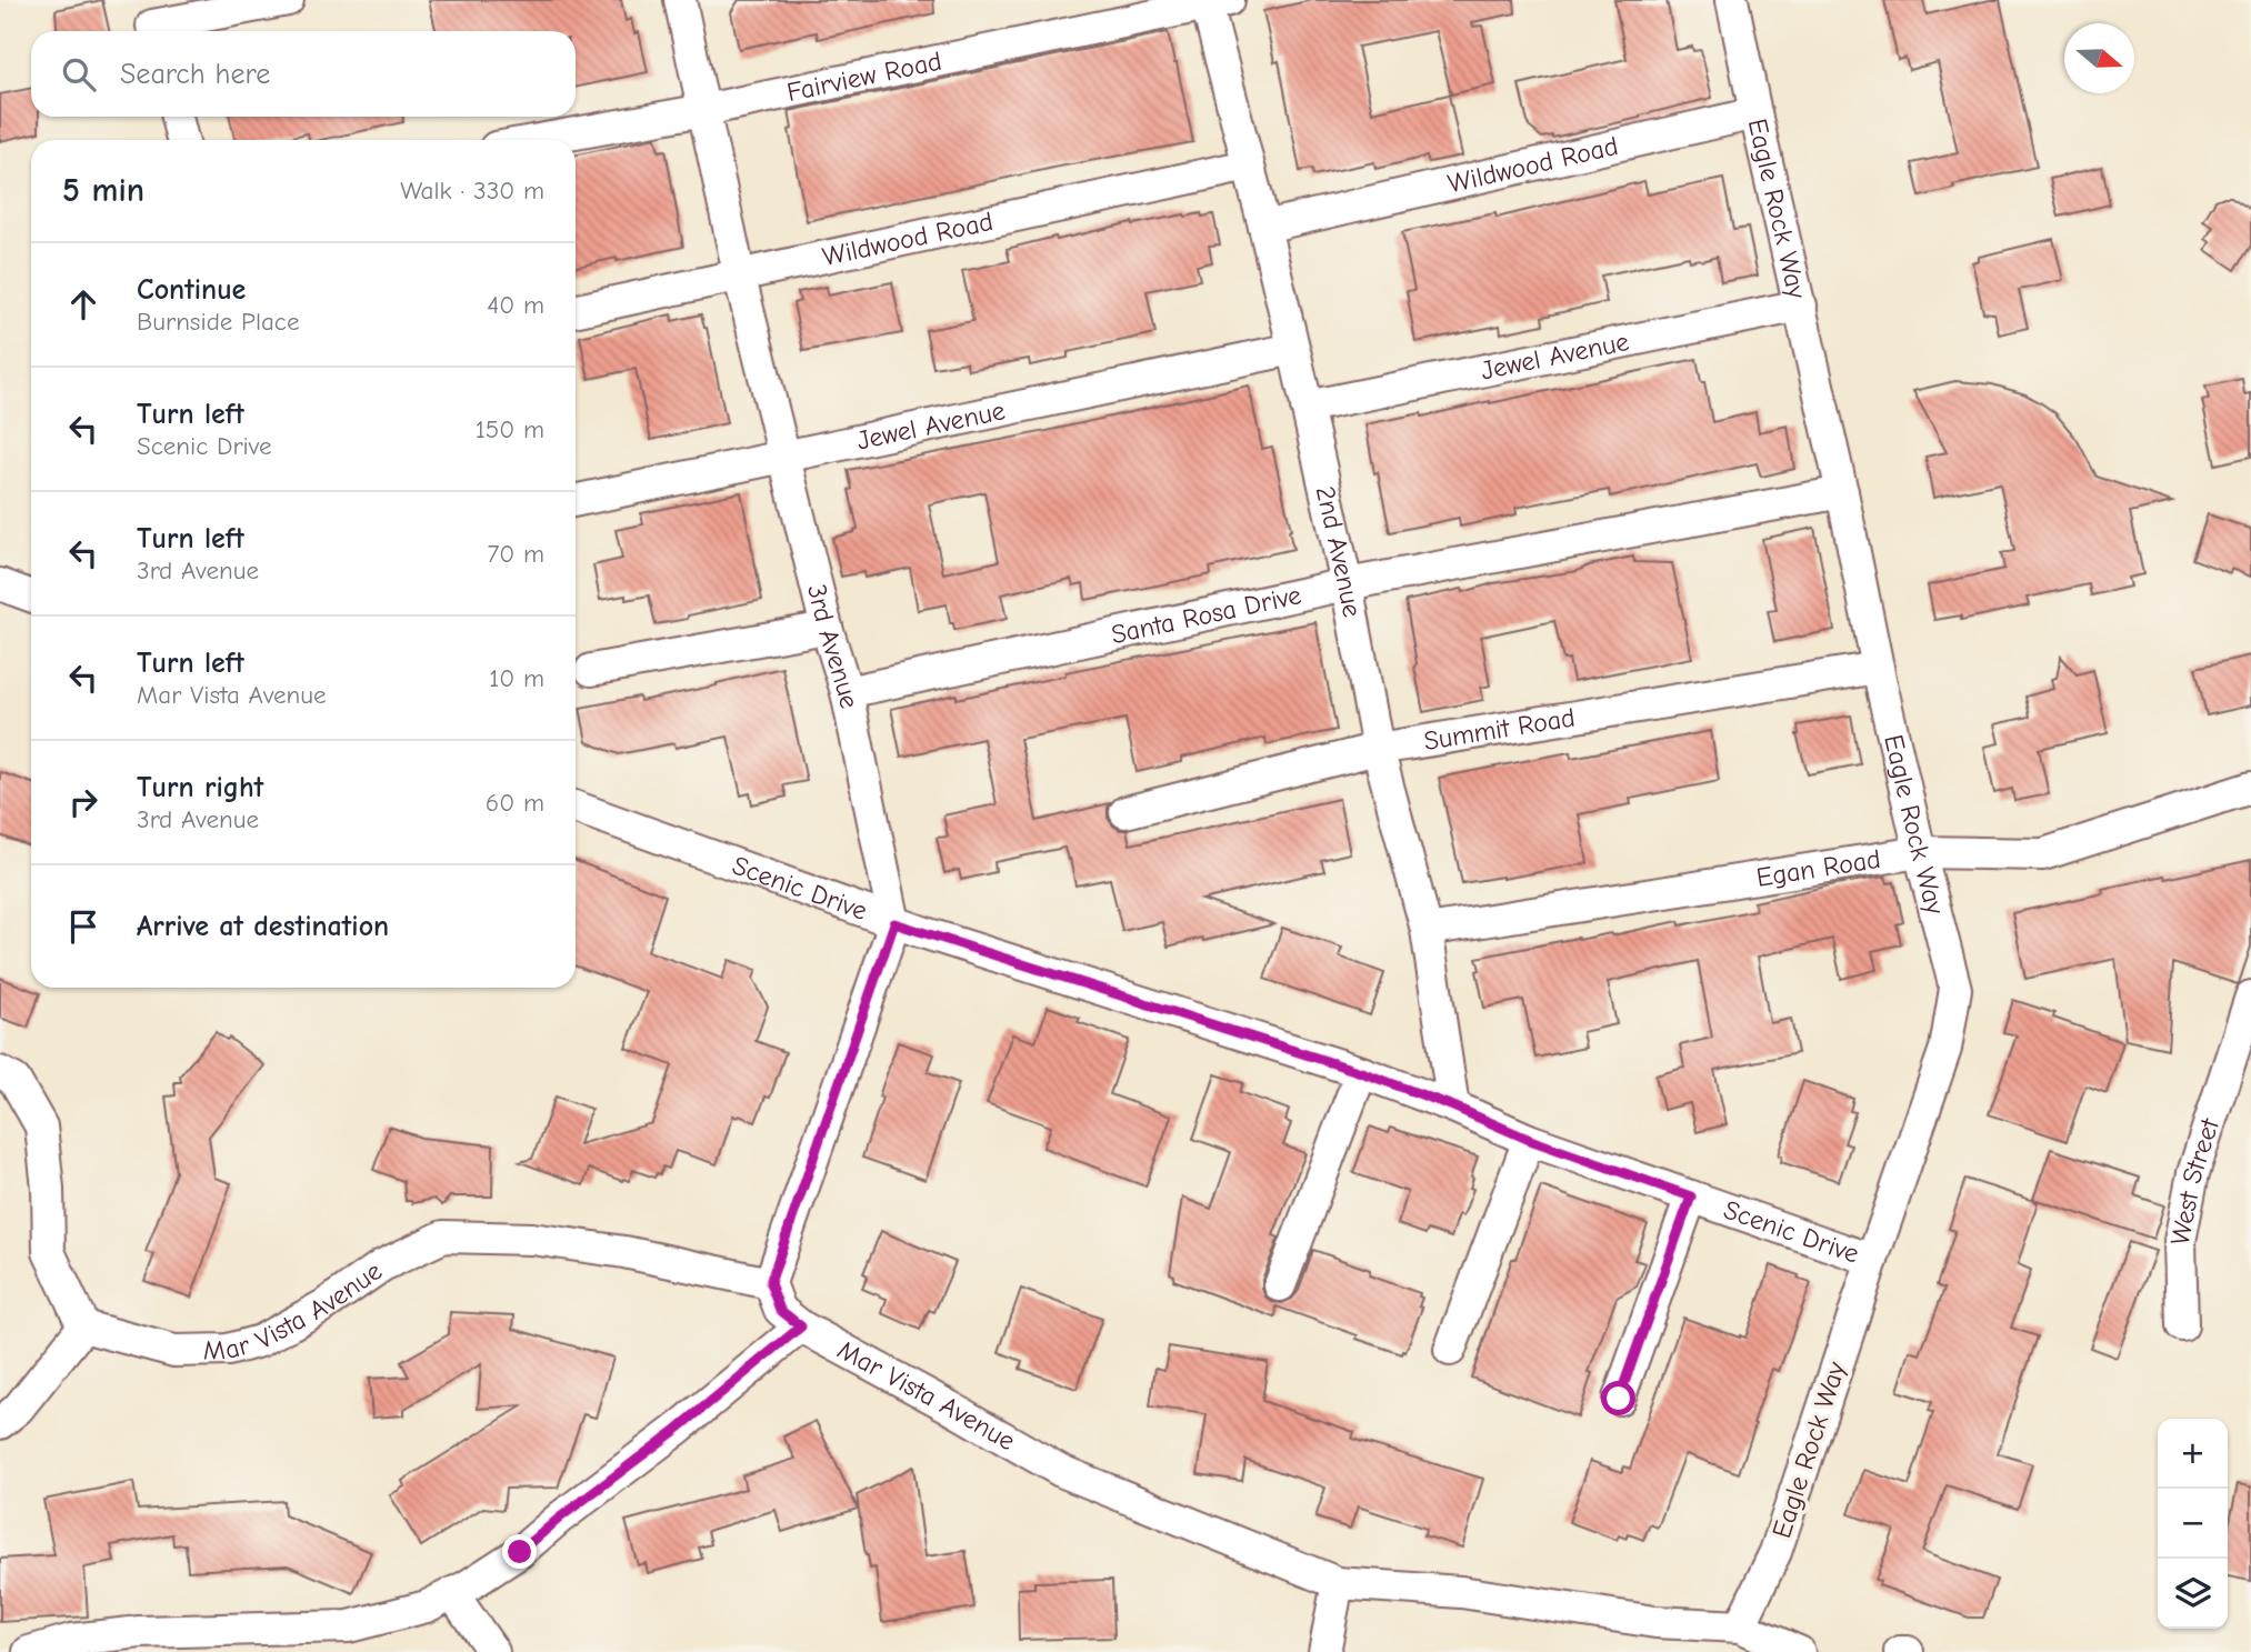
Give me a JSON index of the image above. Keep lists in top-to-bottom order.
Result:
{
  "streets": {
    "street": [
      "Fairview Road",
      "Wildwood Road",
      "Eagle Rock Way",
      "Jewel Avenue",
      "2nd Avenue",
      "Santa Rosa Drive",
      "3rd Avenue",
      "Summit Road",
      "Egan Road",
      "Scenic Drive",
      "West Street",
      "Mar Vista Avenue"
    ]
  },
  "crossings": [
    ["Fairview Road", "2nd Avenue"],
    ["Fairview Road", "3rd Avenue"],
    ["Wildwood Road", "Eagle Rock Way"],
    ["Wildwood Road", "2nd Avenue"],
    ["Wildwood Road", "3rd Avenue"],
    ["Eagle Rock Way", "Jewel Avenue"],
    ["Eagle Rock Way", "Santa Rosa Drive"],
    ["Eagle Rock Way", "Summit Road"],
    ["Eagle Rock Way", "Egan Road"],
    ["Eagle Rock Way", "Scenic Drive"],
    ["Eagle Rock Way", "Mar Vista Avenue"],
    ["Jewel Avenue", "2nd Avenue"],
    ["Jewel Avenue", "3rd Avenue"],
    ["2nd Avenue", "Santa Rosa Drive"],
    ["2nd Avenue", "Summit Road"],
    ["2nd Avenue", "Egan Road"],
    ["2nd Avenue", "Scenic Drive"],
    ["Santa Rosa Drive", "3rd Avenue"],
    ["3rd Avenue", "Scenic Drive"]
  ],
  "north": "right",
  "page": {
    "search": "Search here",
    "heading": ["5 min", "Walk · 330 m"],
    "list": [
      ["Continue", "Burnside Place", "40 m"],
      ["Turn left", "Scenic Drive", "150 m"],
      ["Turn left", "3rd Avenue", "70 m"],
      ["Turn left", "Mar Vista Avenue", "10 m"],
      ["Turn right", "3rd Avenue", "60 m"],
      "Arrive at destination"
    ],
    "map_buttons": ["+", "−"]
  }
}
